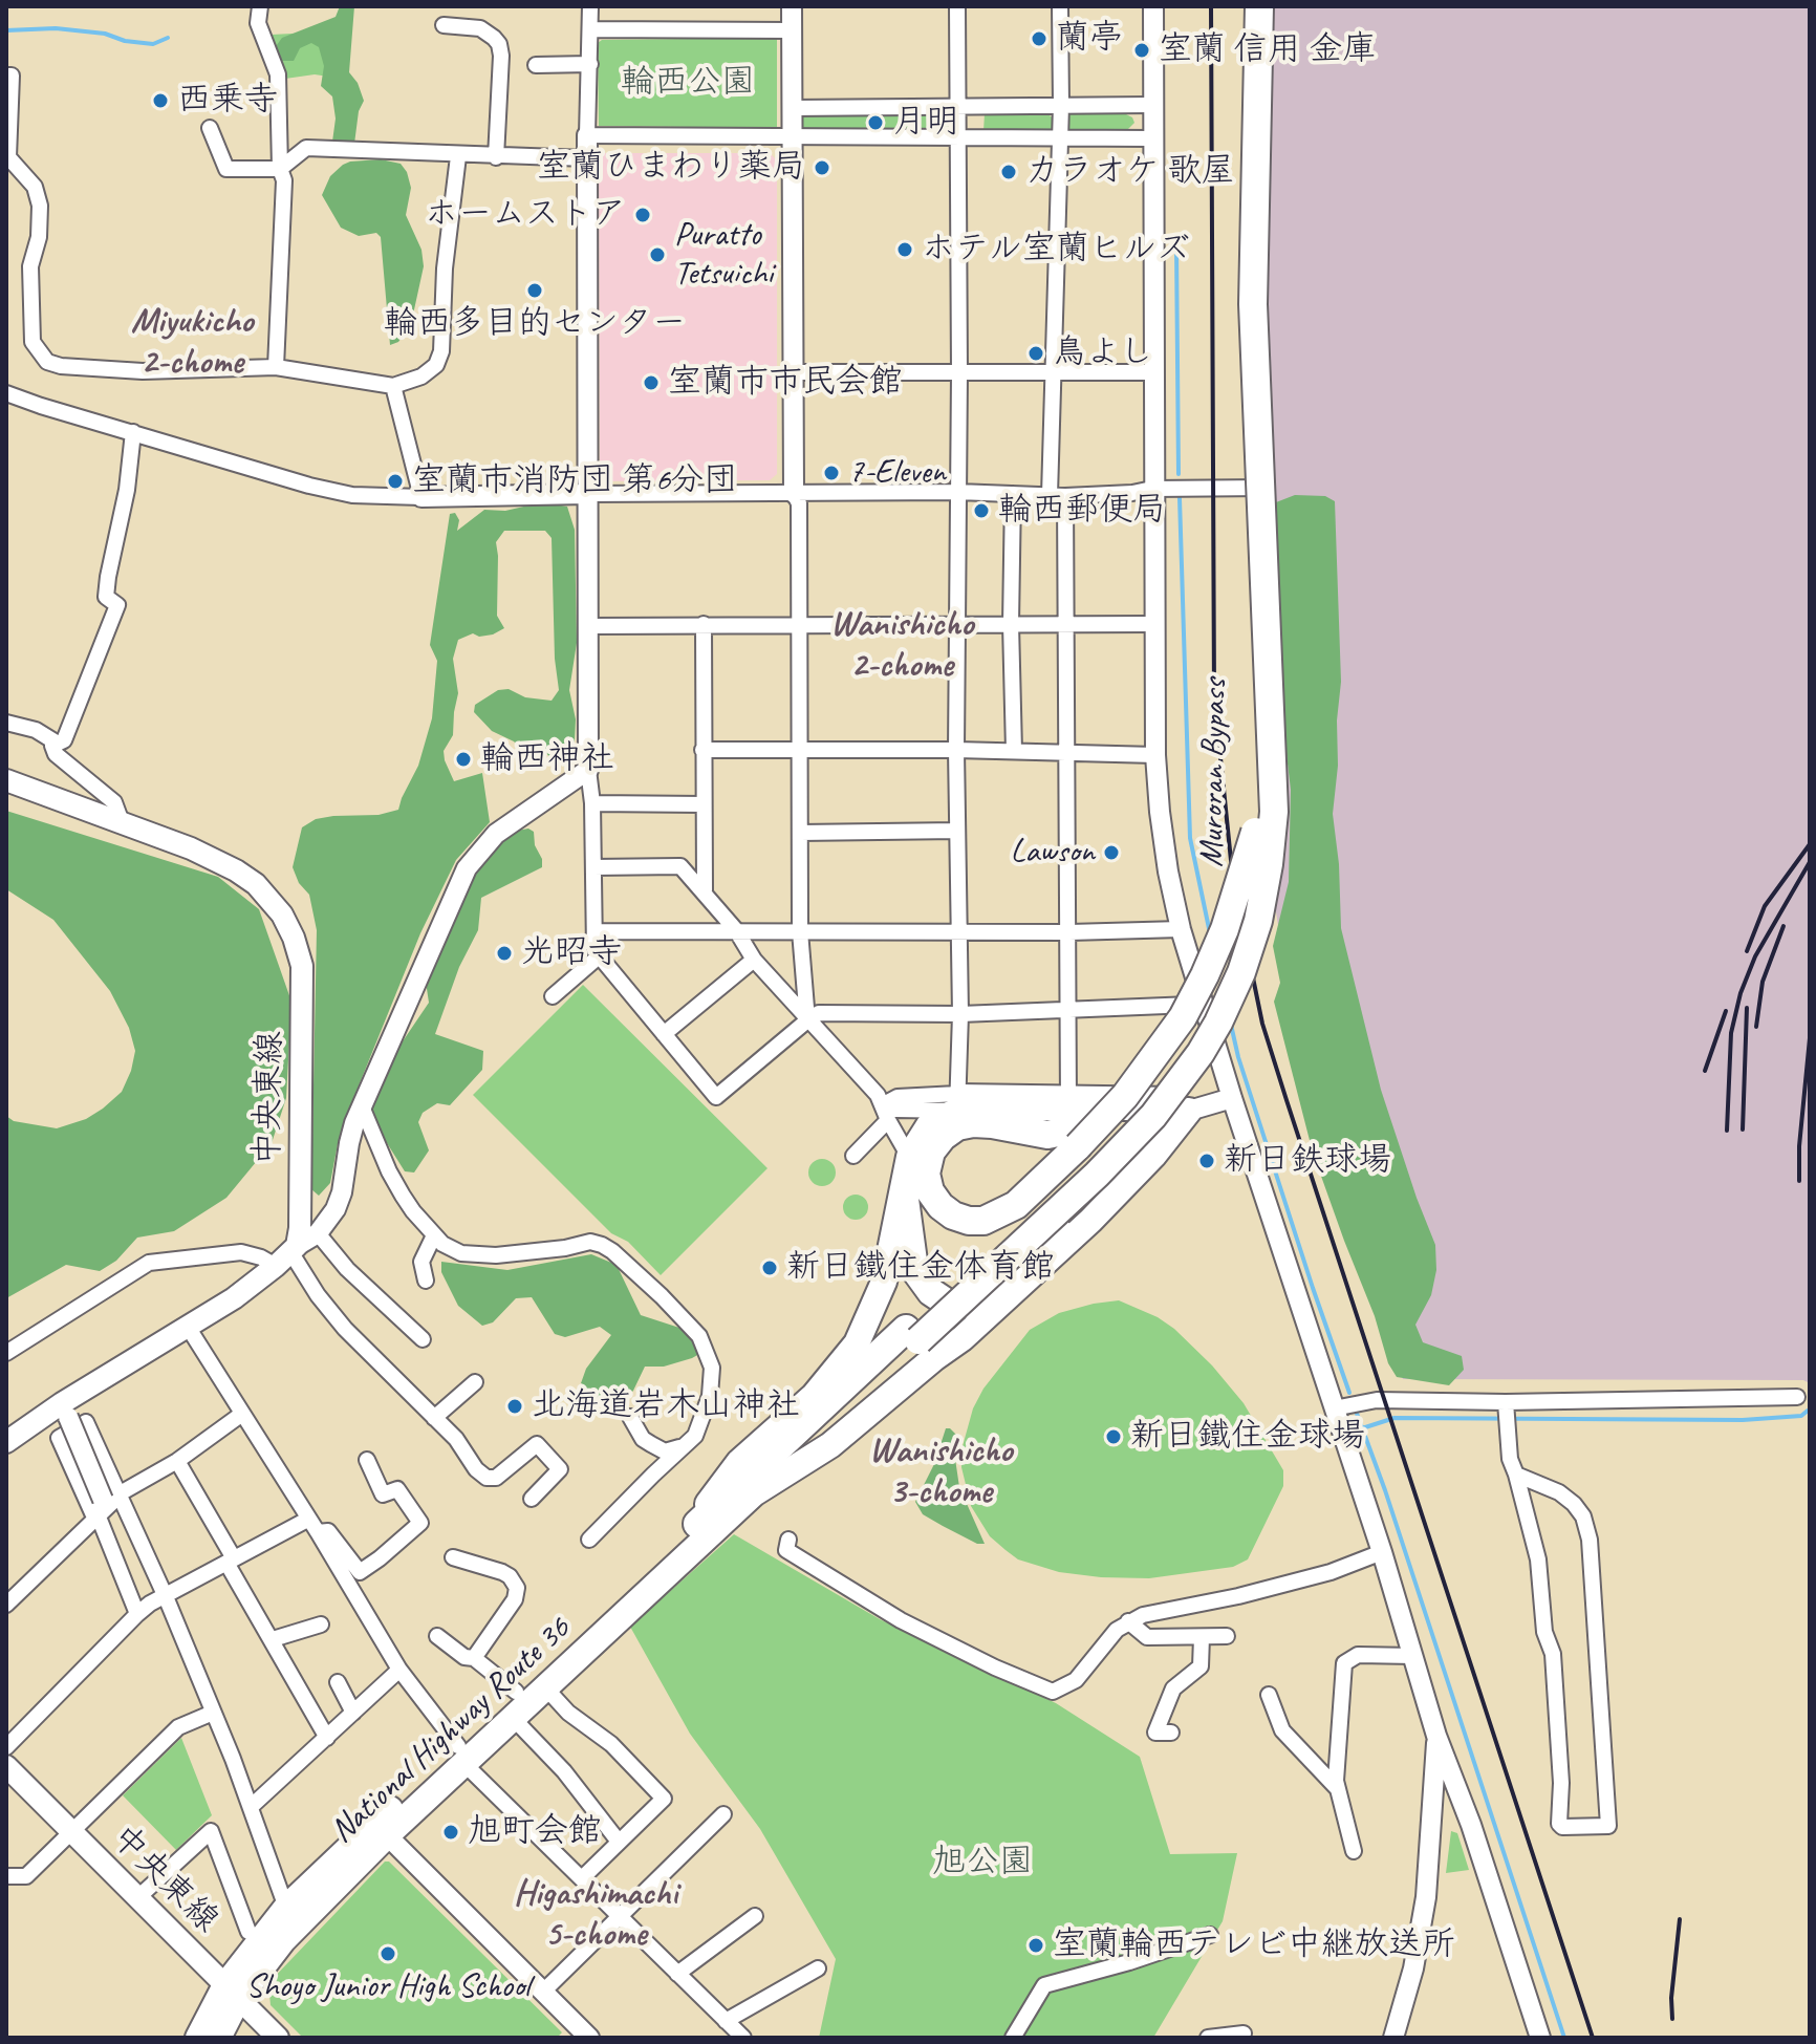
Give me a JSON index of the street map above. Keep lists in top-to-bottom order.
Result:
{
  "streets": {
    "highway": ["Muroran Bypass", "National Highway Route 36"],
    "main road": ["中央東線"]
  },
  "crossings": [
    ["Muroran Bypass", "National Highway Route 36"],
    ["中央東線", "National Highway Route 36"]
  ],
  "districts": [
    "Miyukicho 2-chome",
    "Wanishicho 2-chome",
    "Wanishicho 3-chome",
    "Higashimachi 5-chome"
  ],
  "parks": ["輪西公園", "旭公園"],
  "places": [
    "蘭亭",
    "室蘭 信用 金庫",
    "西乗寺",
    "月明",
    "室蘭ひまわり薬局",
    "カラオケ 歌屋",
    "ホームストア",
    "ホテル室蘭ヒルズ",
    "Puratto Tetsuichi",
    "輪西多目的センター",
    "鳥よし",
    "室蘭市市民会館",
    "7-Eleven",
    "室蘭市消防団 第6分団",
    "輪西郵便局",
    "輪西神社",
    "Lawson",
    "光昭寺",
    "新日鉄球場",
    "新日鐵住金体育館",
    "北海道岩木山神社",
    "新日鐵住金球場",
    "旭町会館",
    "室蘭輪西テレビ中継放送所",
    "Shoyo Junior High School"
  ]
}
